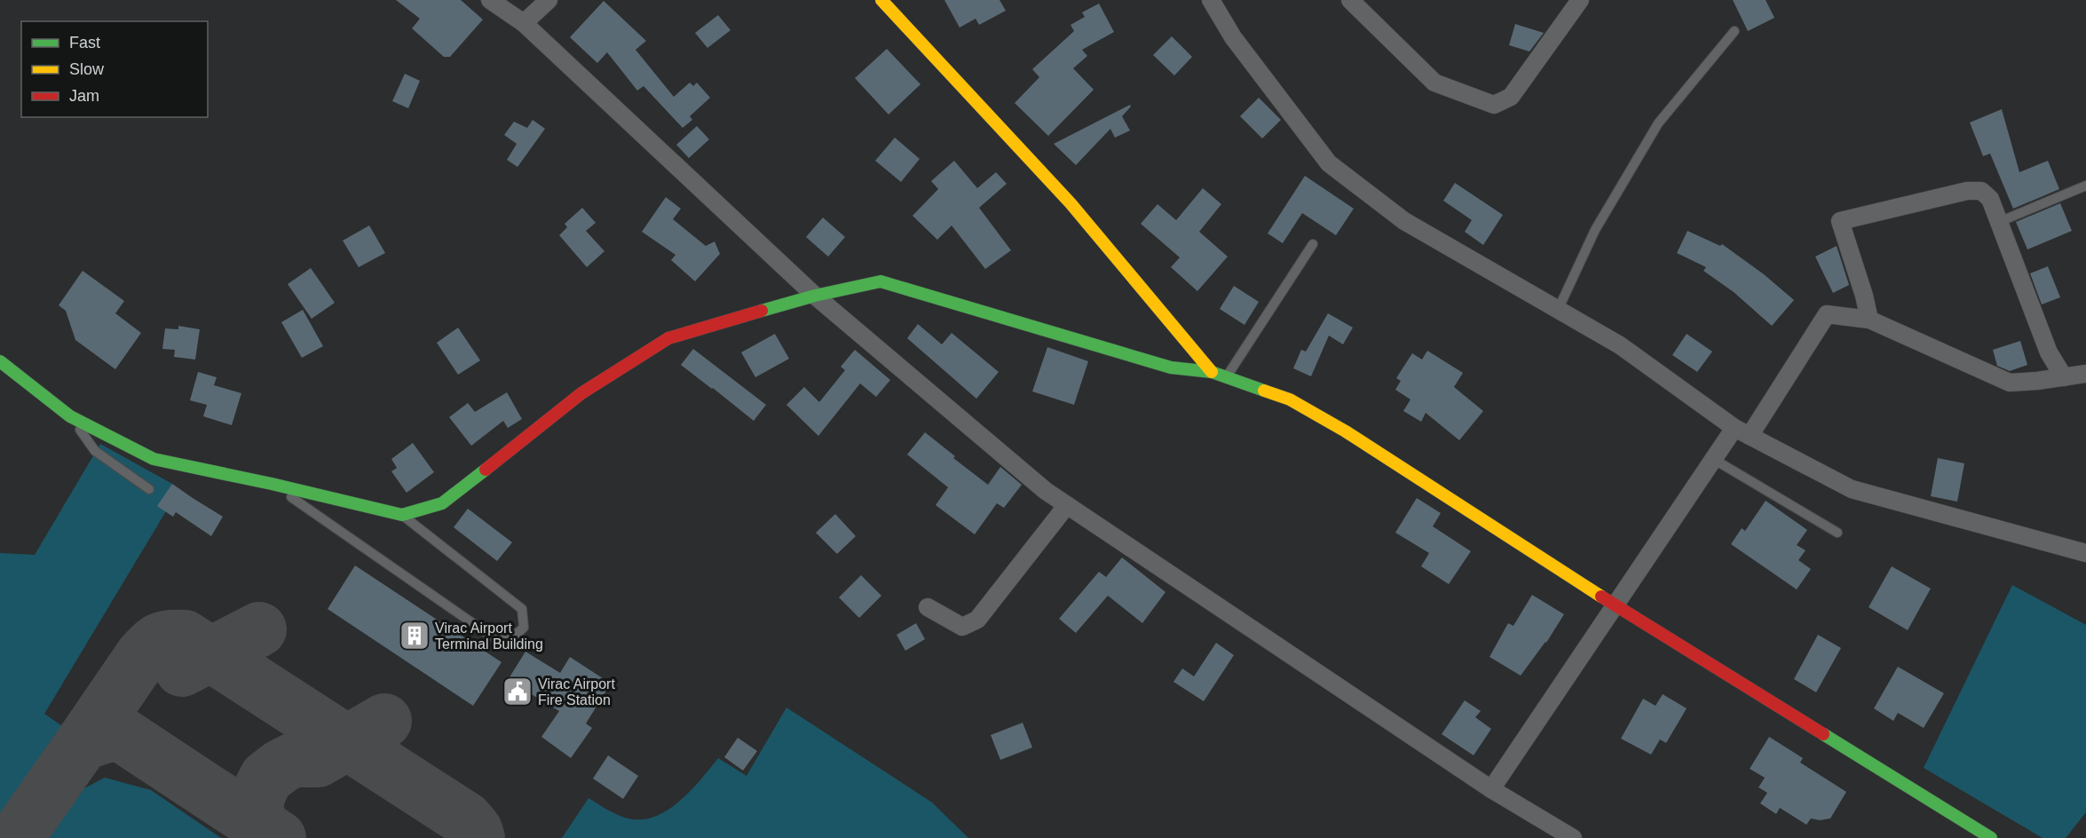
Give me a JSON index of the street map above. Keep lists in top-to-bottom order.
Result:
{
  "places": {
    "building": ["Virac Airport Terminal Building"],
    "public building": ["Virac Airport Fire Station"]
  },
  "legend": ["Fast", "Slow", "Jam"]
}
